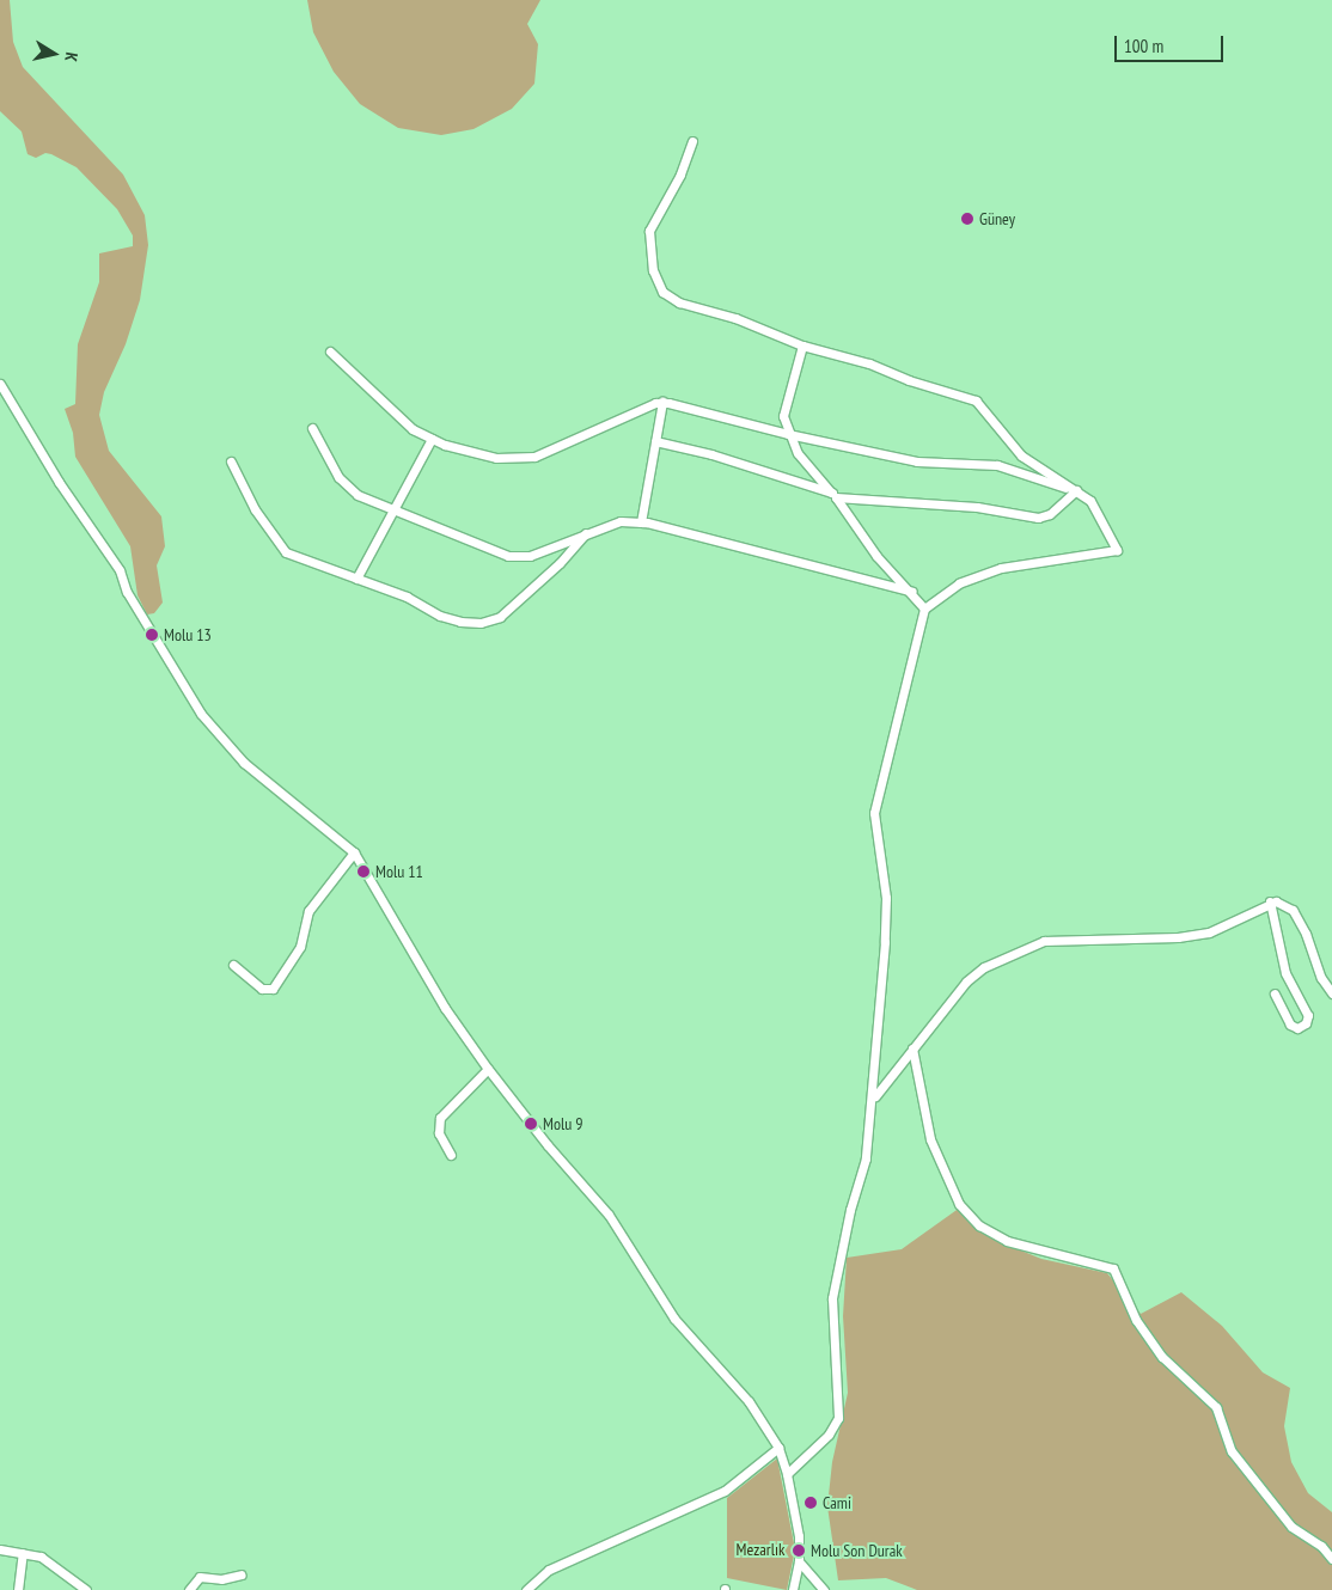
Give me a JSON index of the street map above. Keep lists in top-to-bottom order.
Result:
{
  "parks": ["Mezarlık"],
  "places": [
    "Güney",
    "Molu 13",
    "Molu 11",
    "Molu 9",
    "Cami",
    "Molu Son Durak"
  ],
  "scale_bar": "100 m",
  "north": "right"
}
